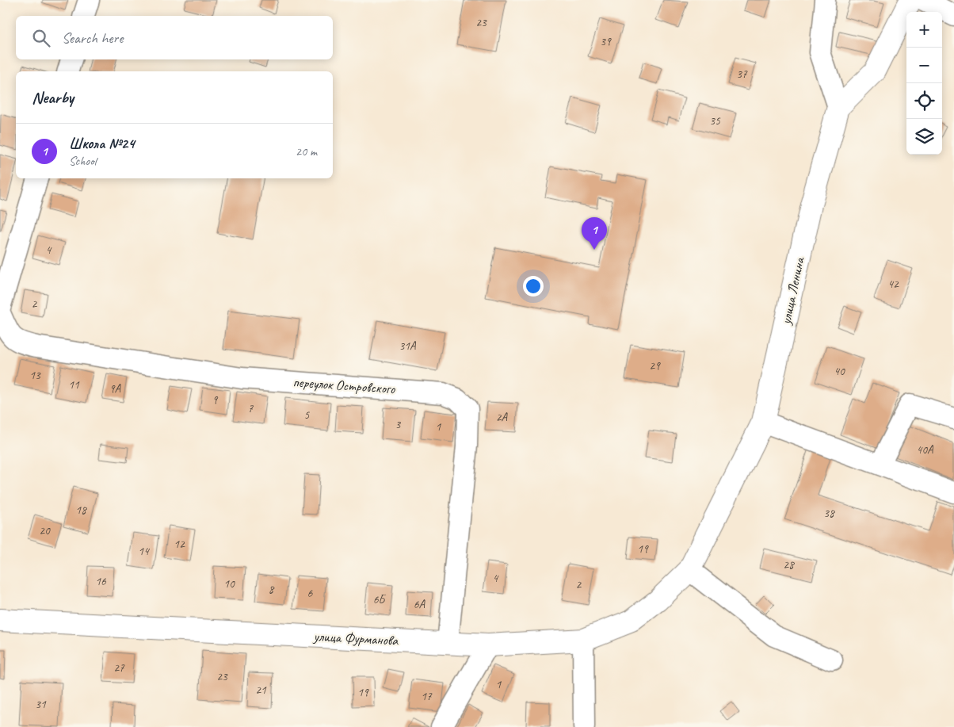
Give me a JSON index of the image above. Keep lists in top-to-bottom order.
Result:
{
  "streets": {
    "main road": ["улица Ленина", "улица Фурманова"],
    "street": ["переулок Островского"]
  },
  "crossings": [
    ["улица Ленина", "улица Фурманова"],
    ["переулок Островского", "улица Фурманова"]
  ],
  "house_numbers": [
    "23",
    "39",
    "37",
    "35",
    "4",
    "42",
    "2",
    "31А",
    "29",
    "40",
    "13",
    "11",
    "9А",
    "9",
    "7",
    "5",
    "2А",
    "3",
    "1",
    "40А",
    "18",
    "38",
    "20",
    "12",
    "19",
    "14",
    "28",
    "4",
    "16",
    "10",
    "2",
    "8",
    "6",
    "6Б",
    "6А",
    "27",
    "23",
    "1",
    "21",
    "19",
    "17",
    "31"
  ],
  "page": {
    "map_buttons": ["+", "−"],
    "search": "Search here",
    "heading": "Nearby",
    "list": [
      {
        "mark": "1",
        "name": "Школа №24",
        "note": "School",
        "value": "20 m"
      }
    ],
    "pins": "1"
  }
}
